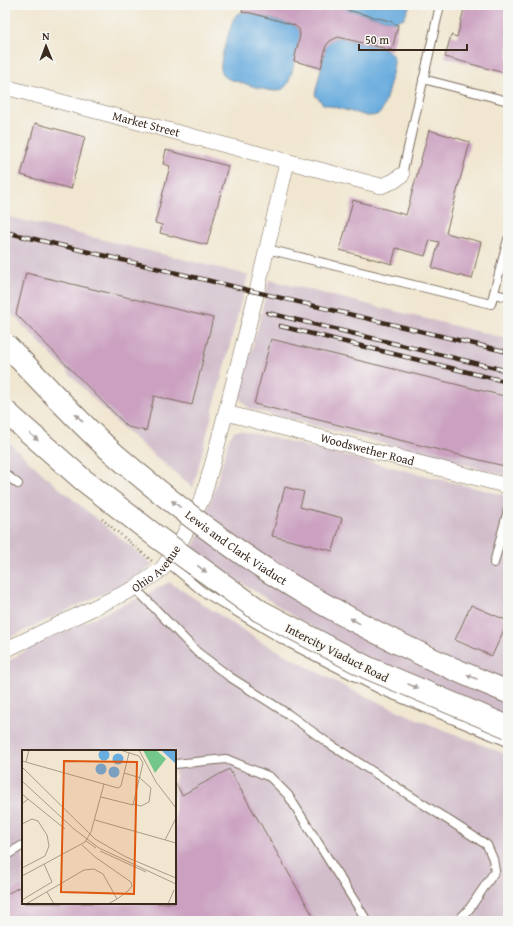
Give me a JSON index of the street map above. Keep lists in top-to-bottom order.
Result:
{
  "streets": {
    "highway": ["Lewis and Clark Viaduct"],
    "street": ["Market Street", "Woodswether Road", "Ohio Avenue"],
    "lane": ["Intercity Viaduct Road"]
  },
  "crossings": [
    ["Woodswether Road", "Ohio Avenue"],
    ["Ohio Avenue", "Intercity Viaduct Road"]
  ],
  "scale_bar": "50 m",
  "north": "top"
}
